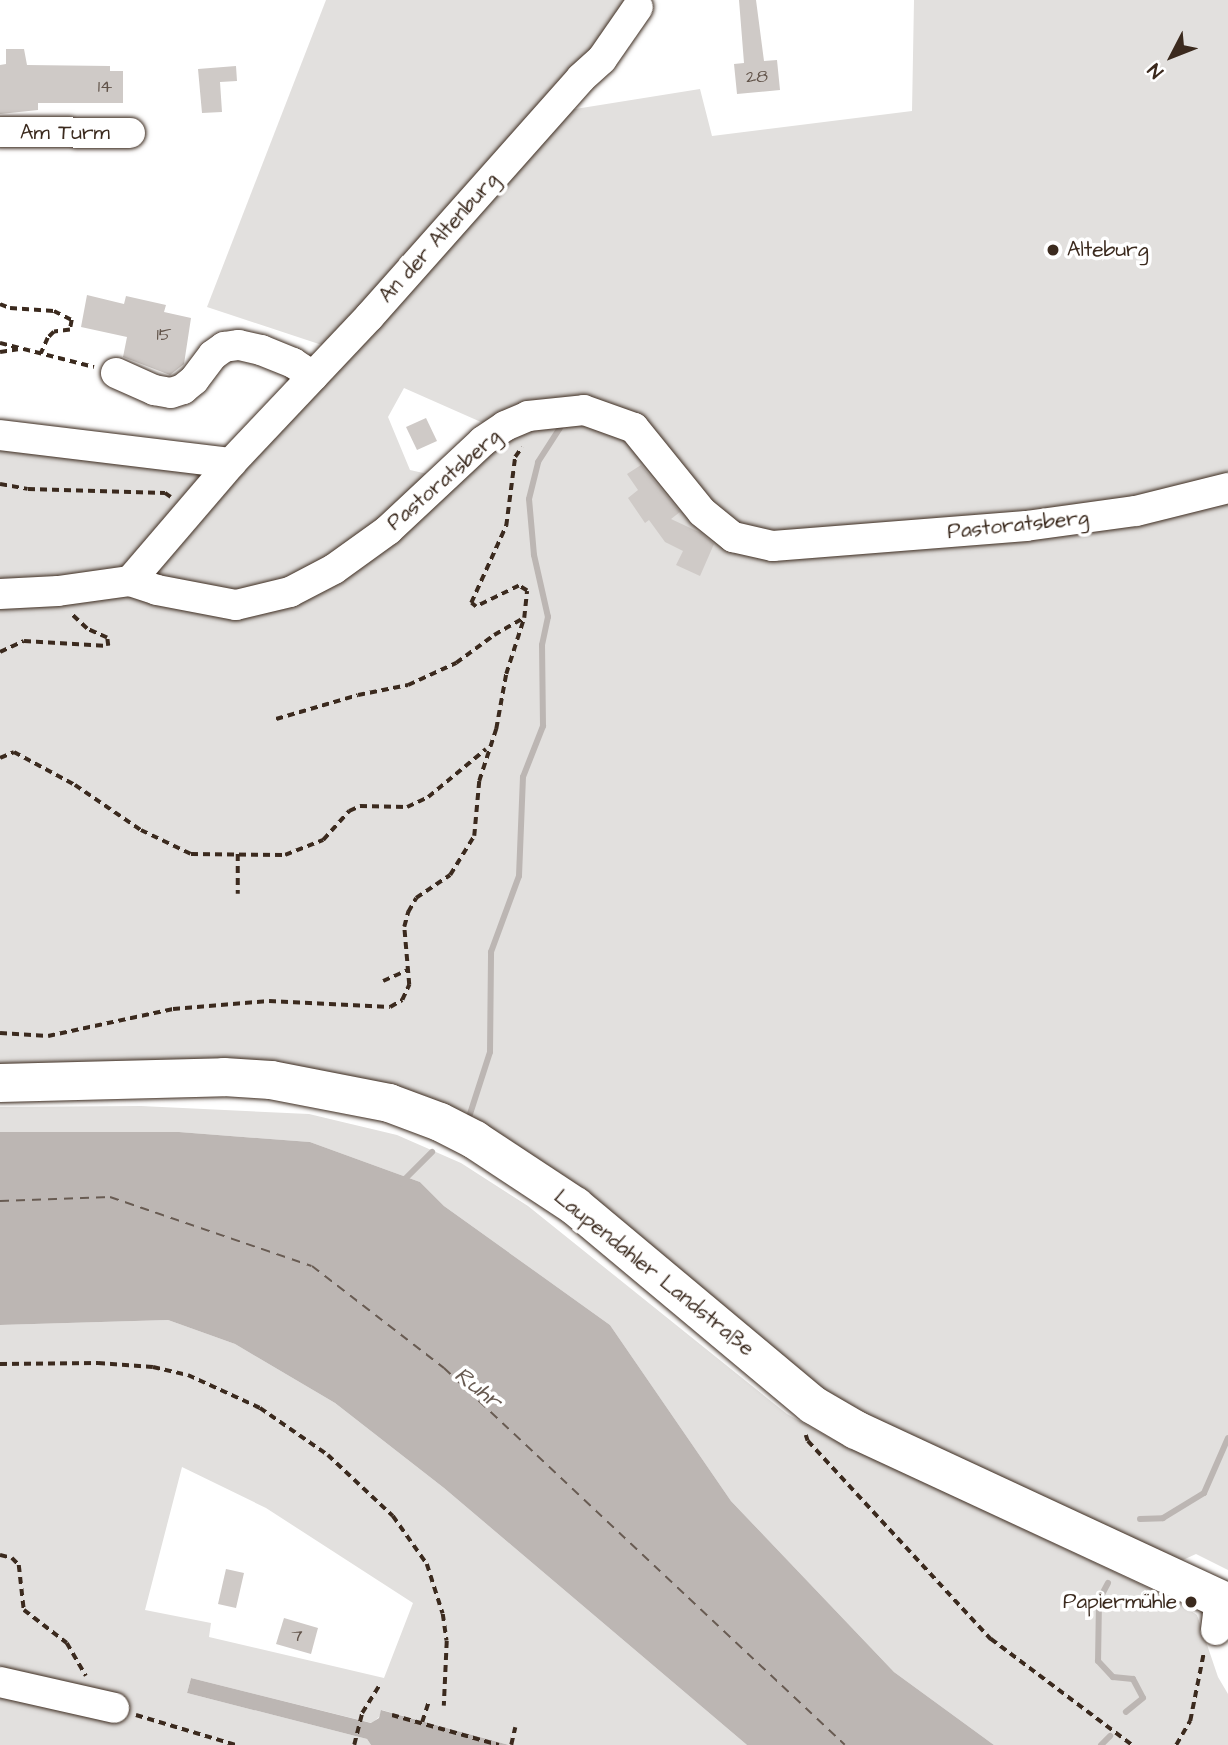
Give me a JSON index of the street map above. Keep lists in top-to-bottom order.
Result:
{
  "streets": {
    "main road": ["Laupendahler Landstraße"],
    "street": ["Am Turm", "An der Altenburg", "Pastoratsberg"]
  },
  "crossings": [
    ["An der Altenburg", "Pastoratsberg"]
  ],
  "water": ["Ruhr"],
  "places": ["Alteburg", "Papiermühle"],
  "house_numbers": [
    "28",
    "14",
    "15",
    "7"
  ],
  "north": "bottom left"
}
